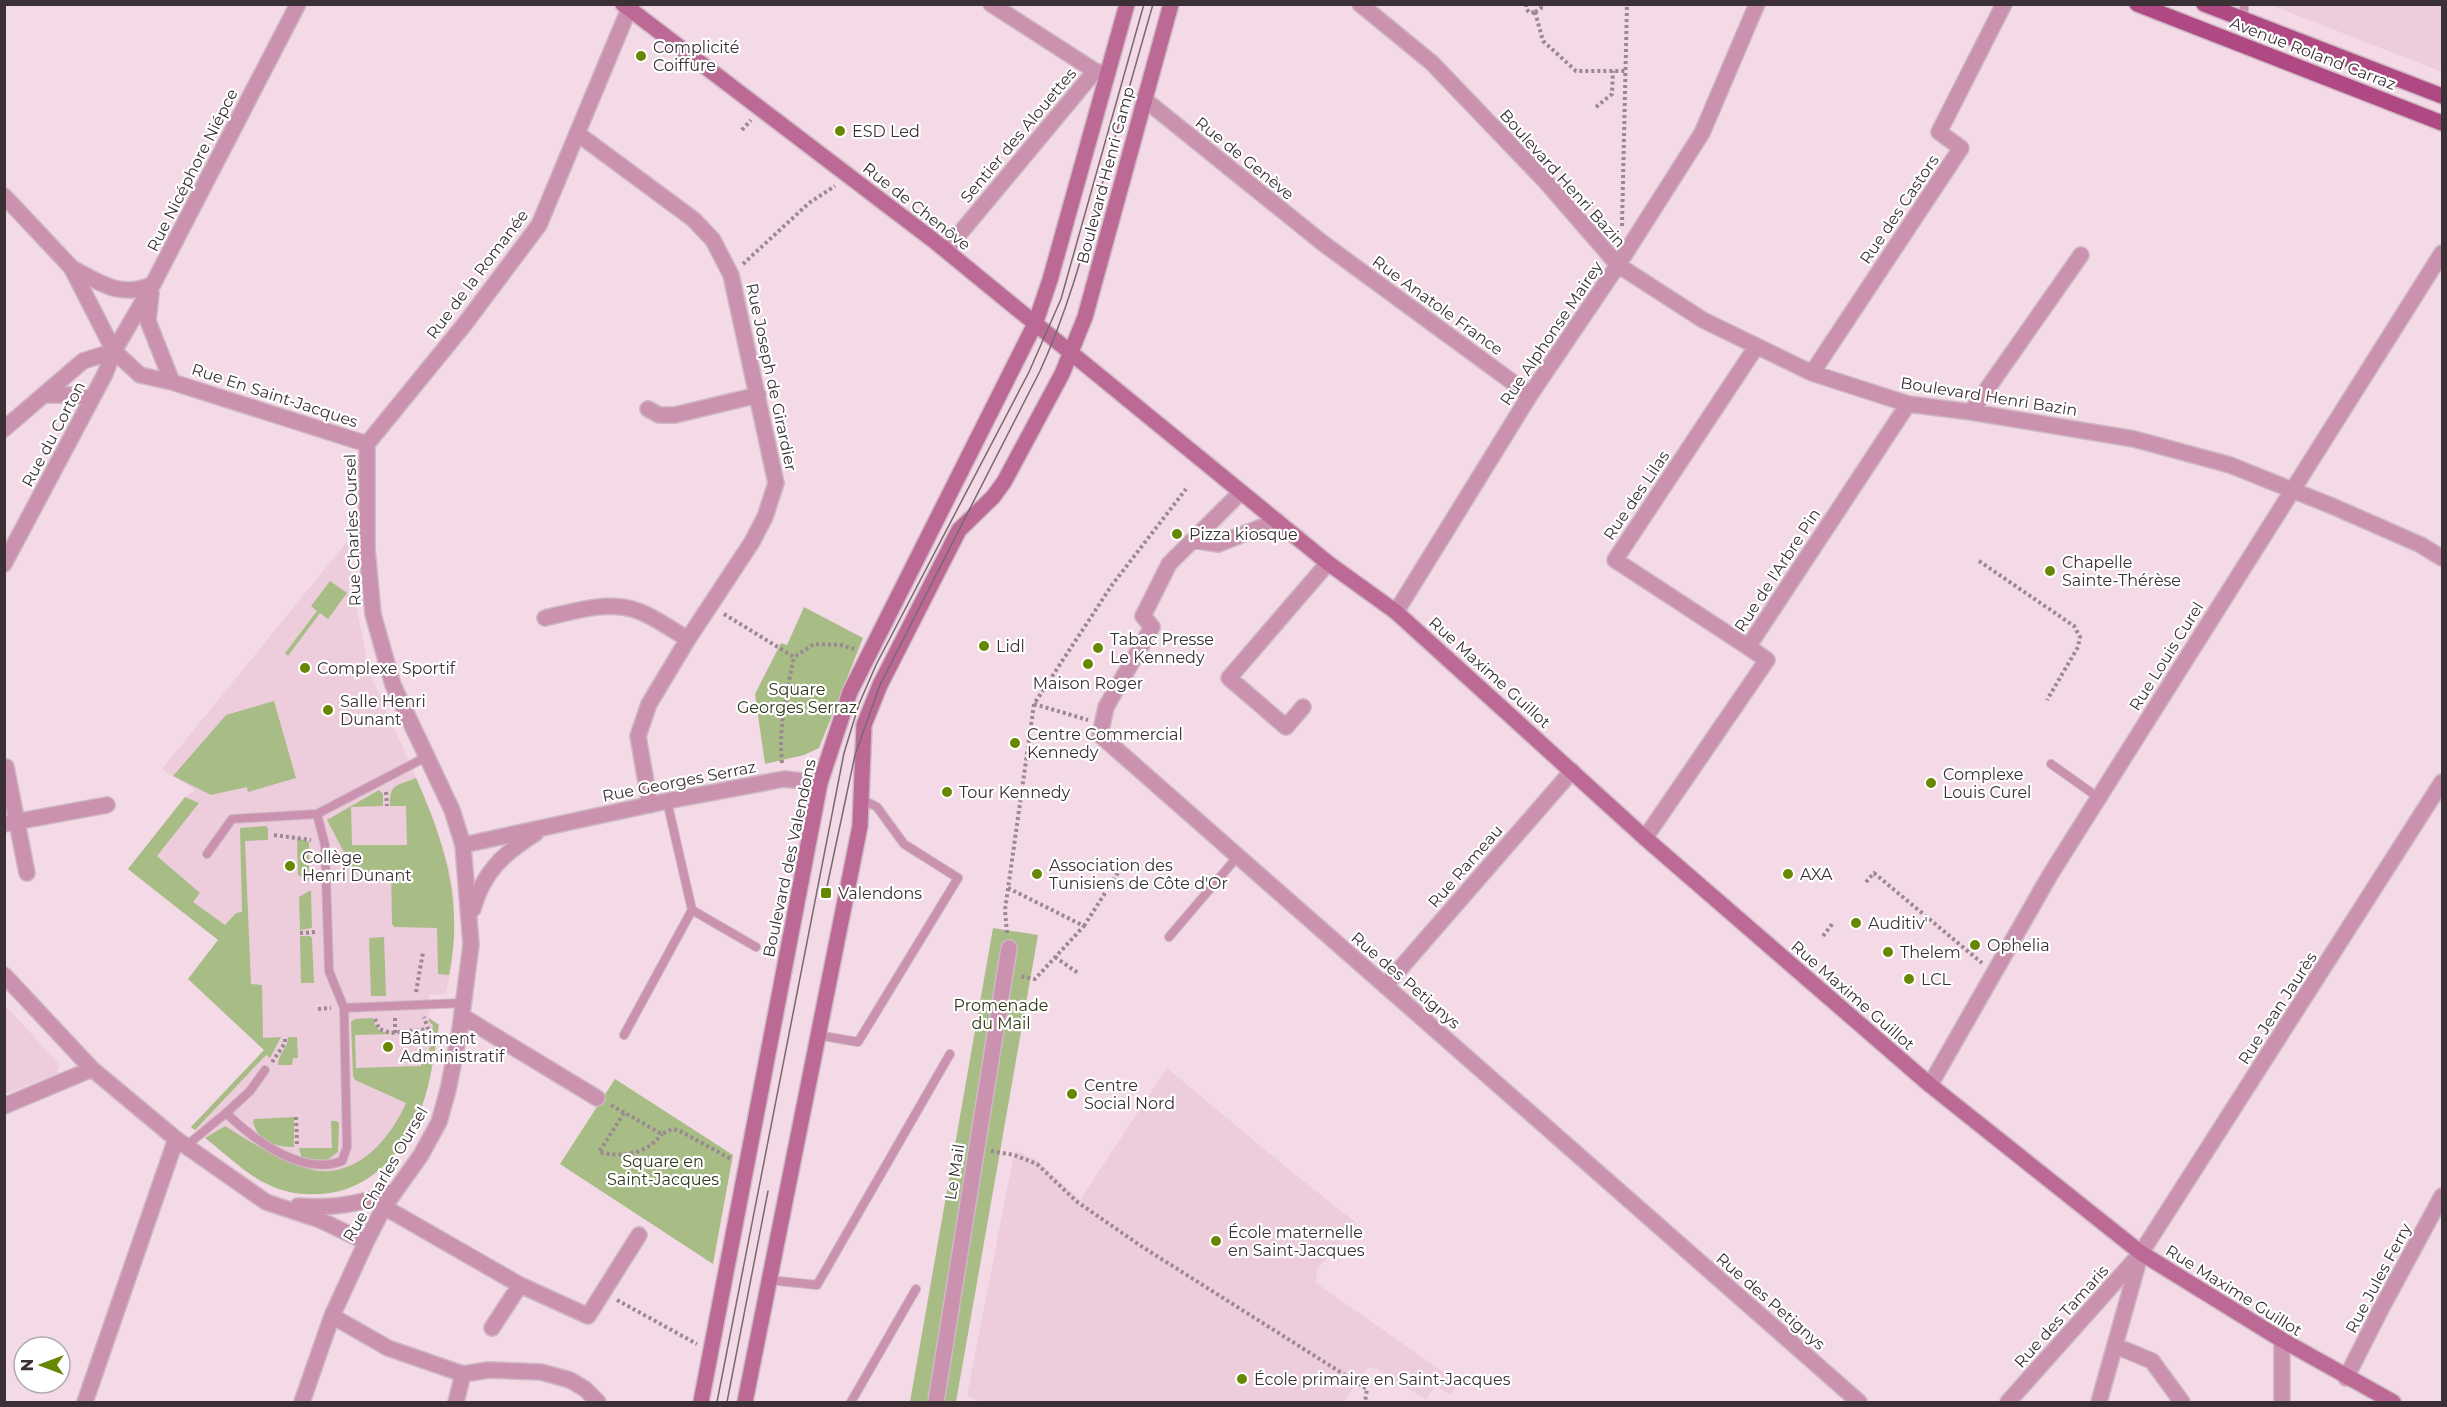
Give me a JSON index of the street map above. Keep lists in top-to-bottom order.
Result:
{
  "streets": {
    "main road": ["Avenue Roland Carraz"],
    "street": [
      "Sentier des Alouettes",
      "Rue de Genève",
      "Rue Nicéphore Niépce",
      "Boulevard Henri Camp",
      "Boulevard Henri Bazin",
      "Rue de Chenôve",
      "Rue des Castors",
      "Rue de la Romanée",
      "Rue Anatole France",
      "Rue Alphonse Mairey",
      "Rue Joseph de Girardier",
      "Rue En Saint-Jacques",
      "Rue du Corton",
      "Rue des Lilas",
      "Rue Charles Oursel",
      "Rue de l'Arbre Pin",
      "Rue Louis Curel",
      "Rue Maxime Guillot",
      "Rue Georges Serraz",
      "Boulevard des Valendons",
      "Rue Rameau",
      "Rue des Petignys",
      "Rue Jean Jaurès",
      "Le Mail",
      "Rue Jules Ferry",
      "Rue des Tamaris"
    ]
  },
  "crossings": [
    ["Sentier des Alouettes", "Boulevard Henri Camp"],
    ["Sentier des Alouettes", "Rue de Chenôve"],
    ["Rue de Genève", "Boulevard Henri Camp"],
    ["Rue de Genève", "Rue Anatole France"],
    ["Rue Nicéphore Niépce", "Rue En Saint-Jacques"],
    ["Rue Nicéphore Niépce", "Rue du Corton"],
    ["Boulevard Henri Camp", "Rue de Chenôve"],
    ["Boulevard Henri Camp", "Boulevard des Valendons"],
    ["Boulevard Henri Bazin", "Rue des Castors"],
    ["Boulevard Henri Bazin", "Rue Alphonse Mairey"],
    ["Boulevard Henri Bazin", "Rue des Lilas"],
    ["Boulevard Henri Bazin", "Rue de l'Arbre Pin"],
    ["Boulevard Henri Bazin", "Rue Louis Curel"],
    ["Rue de Chenôve", "Rue de la Romanée"],
    ["Rue de Chenôve", "Rue Maxime Guillot"],
    ["Rue de Chenôve", "Boulevard des Valendons"],
    ["Rue de la Romanée", "Rue Joseph de Girardier"],
    ["Rue de la Romanée", "Rue En Saint-Jacques"],
    ["Rue de la Romanée", "Rue Charles Oursel"],
    ["Rue Anatole France", "Rue Alphonse Mairey"],
    ["Rue Alphonse Mairey", "Rue Maxime Guillot"],
    ["Rue Joseph de Girardier", "Rue Georges Serraz"],
    ["Rue En Saint-Jacques", "Rue du Corton"],
    ["Rue En Saint-Jacques", "Rue Charles Oursel"],
    ["Rue des Lilas", "Rue de l'Arbre Pin"],
    ["Rue Charles Oursel", "Rue Georges Serraz"],
    ["Rue de l'Arbre Pin", "Rue Maxime Guillot"],
    ["Rue Louis Curel", "Rue Maxime Guillot"],
    ["Rue Maxime Guillot", "Rue Rameau"],
    ["Rue Maxime Guillot", "Rue Jean Jaurès"],
    ["Rue Maxime Guillot", "Rue Jules Ferry"],
    ["Rue Maxime Guillot", "Rue des Tamaris"],
    ["Rue Georges Serraz", "Boulevard des Valendons"],
    ["Rue Rameau", "Rue des Petignys"],
    ["Rue Jean Jaurès", "Rue des Tamaris"]
  ],
  "parks": ["Square Georges Serraz", "Promenade du Mail", "Square en Saint-Jacques"],
  "places": {
    "other": [
      "Complicité Coiffure",
      "ESD Led",
      "Pizza kiosque",
      "Chapelle Sainte-Thérèse",
      "Lidl",
      "Tabac Presse Le Kennedy",
      "Maison Roger",
      "Complexe Sportif",
      "Salle Henri Dunant",
      "Centre Commercial Kennedy",
      "Complexe Louis Curel",
      "Tour Kennedy",
      "Collège Henri Dunant",
      "Association des Tunisiens de Côte d'Or",
      "AXA",
      "Auditiv'",
      "Ophelia",
      "Thelem",
      "LCL",
      "Bâtiment Administratif",
      "Centre Social Nord",
      "École maternelle en Saint-Jacques",
      "École primaire en Saint-Jacques"
    ],
    "transit": ["Valendons"]
  },
  "north": "left"
}
